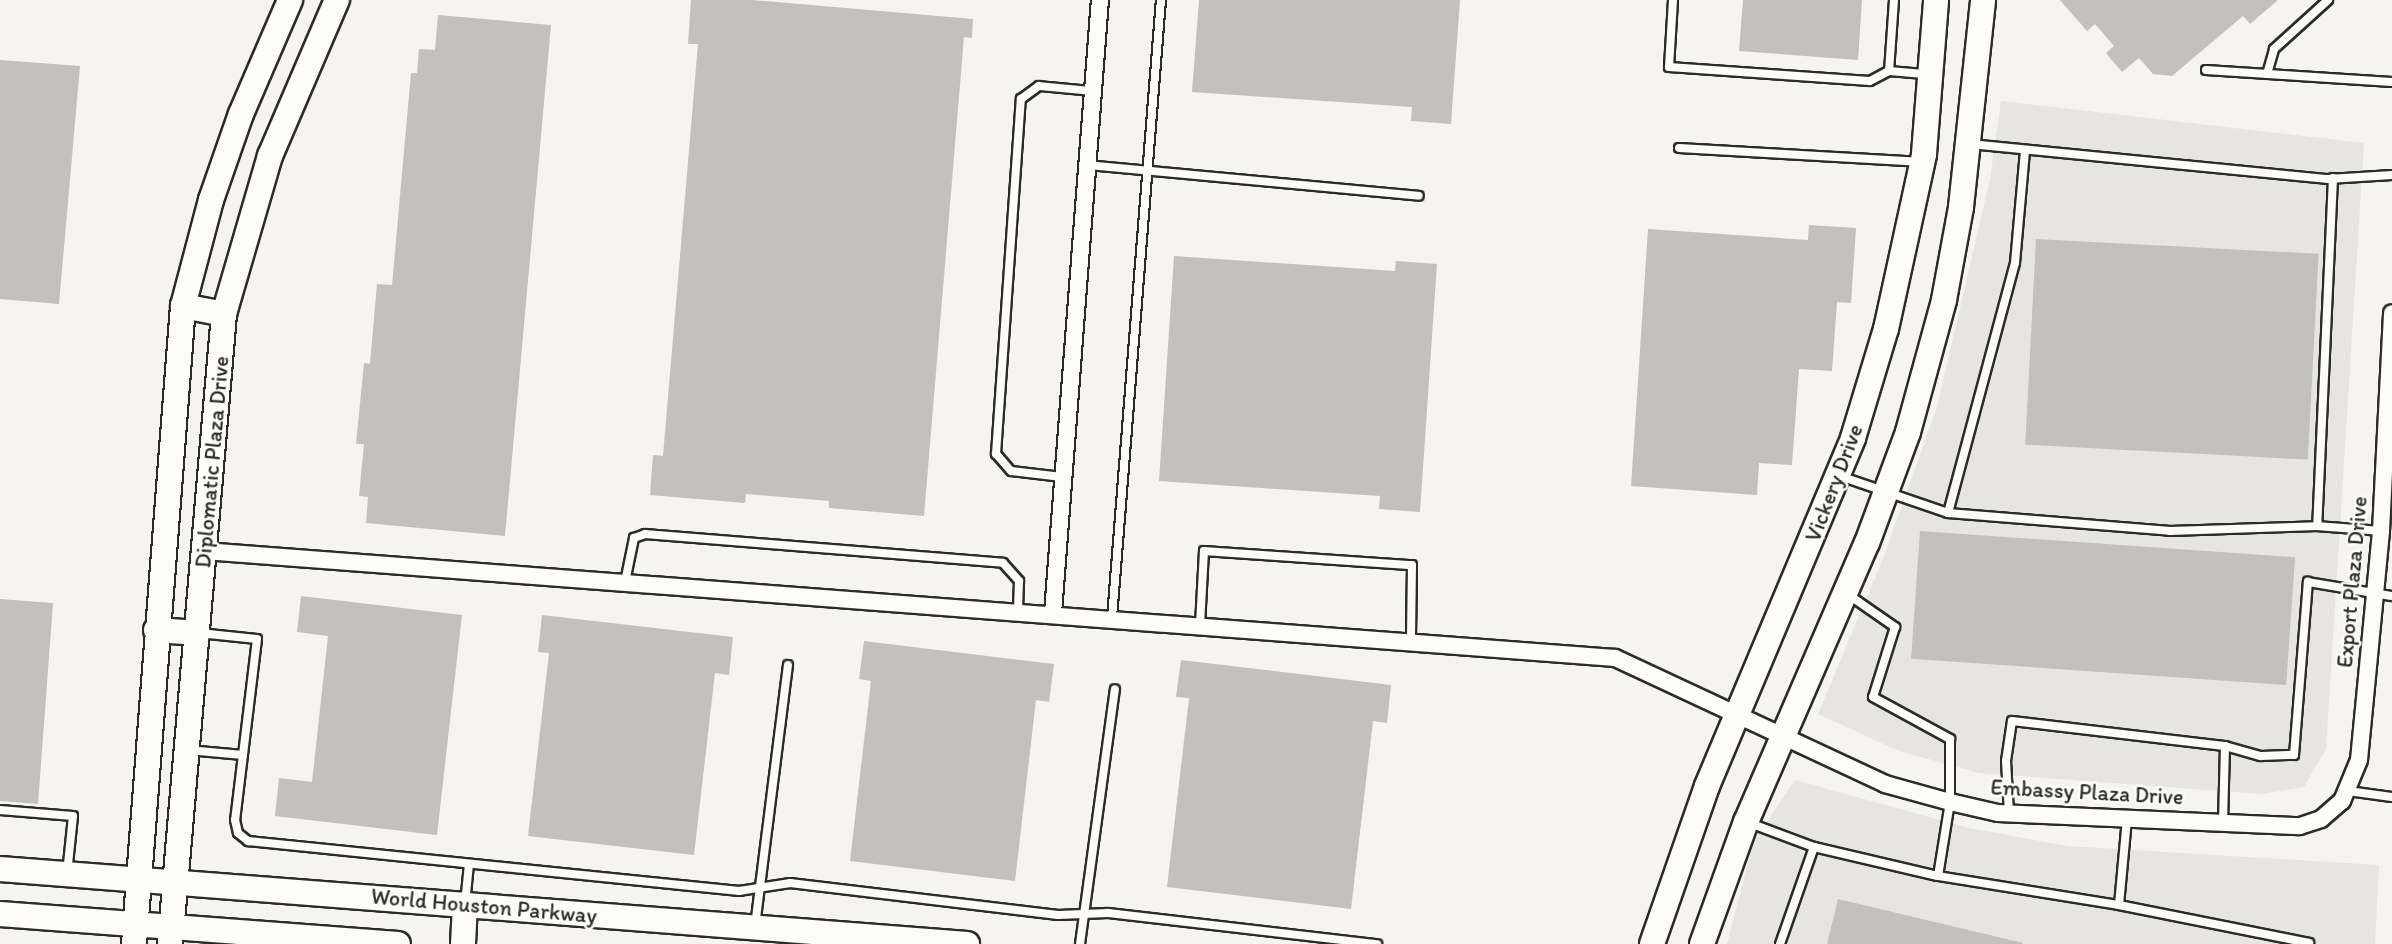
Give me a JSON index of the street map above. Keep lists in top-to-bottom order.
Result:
{
  "streets": {
    "street": [
      "Diplomatic Plaza Drive",
      "Vickery Drive",
      "Export Plaza Drive",
      "Embassy Plaza Drive",
      "World Houston Parkway"
    ]
  },
  "crossings": [
    ["Diplomatic Plaza Drive", "World Houston Parkway"],
    ["Vickery Drive", "Embassy Plaza Drive"],
    ["Export Plaza Drive", "Embassy Plaza Drive"]
  ]
}
